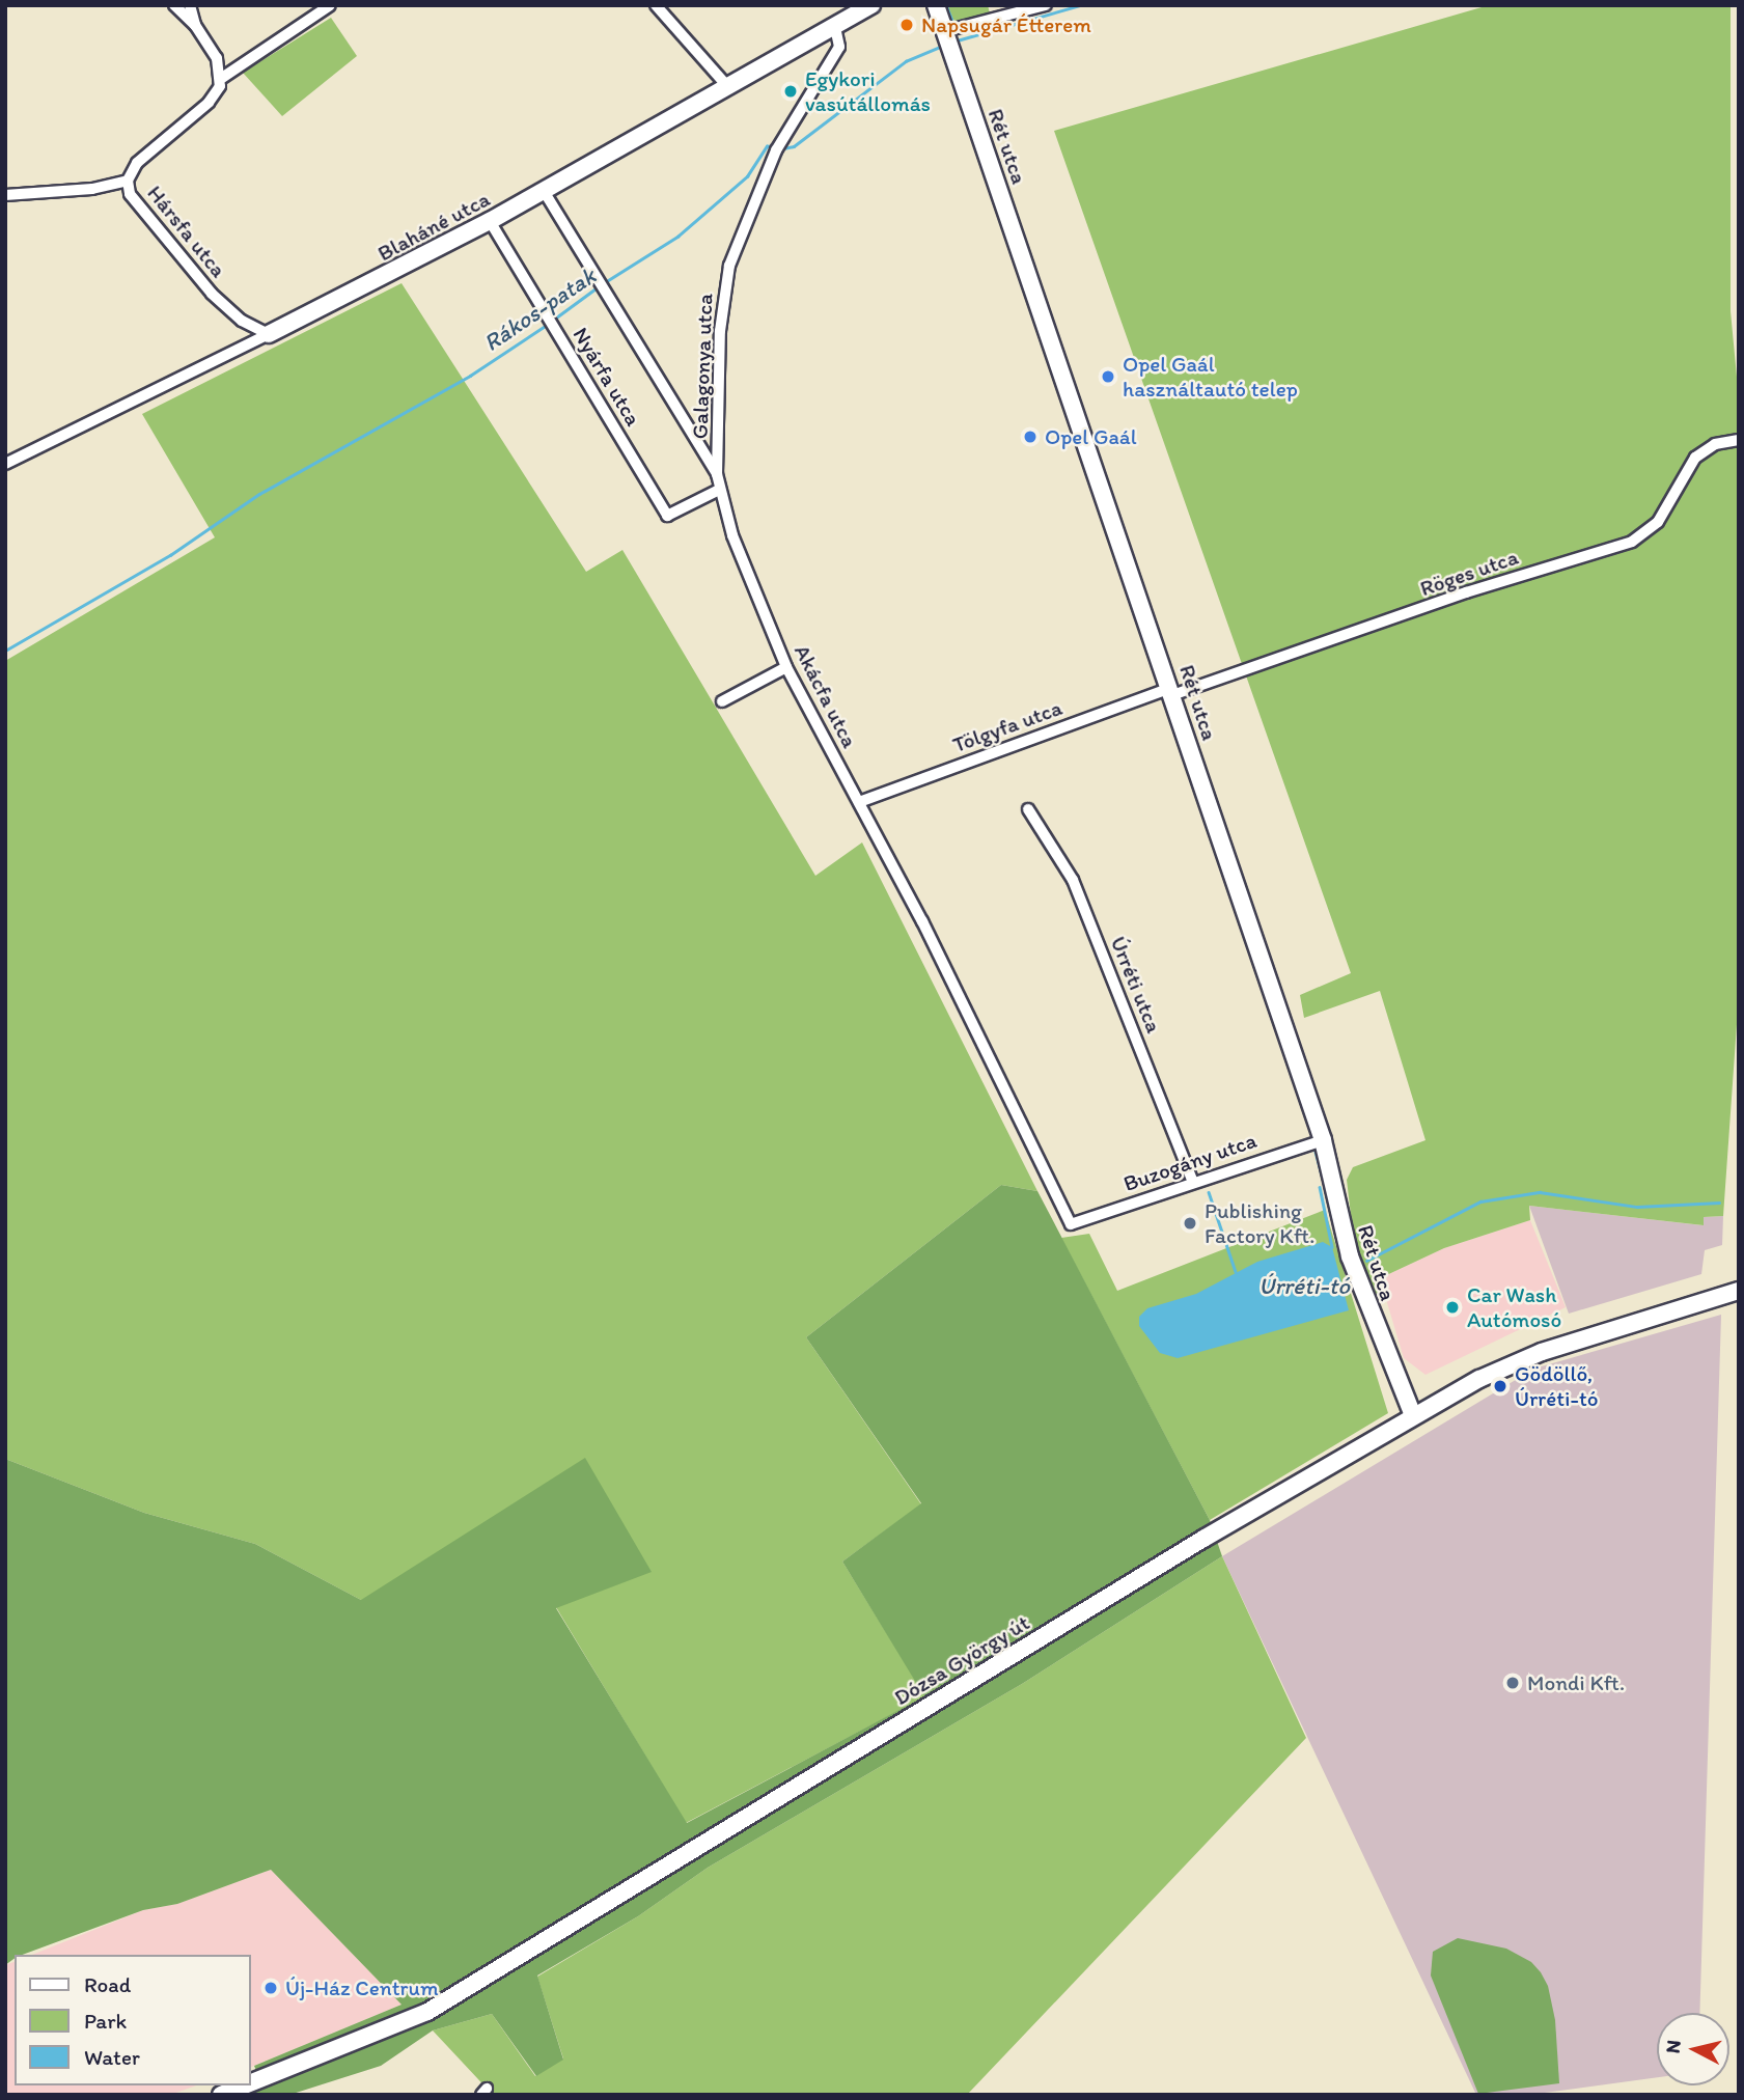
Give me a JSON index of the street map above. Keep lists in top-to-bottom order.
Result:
{
  "streets": {
    "street": [
      "Rét utca",
      "Blaháné utca",
      "Hársfa utca",
      "Galagonya utca",
      "Nyárfa utca",
      "Röges utca",
      "Akácfa utca",
      "Tölgyfa utca",
      "Úrréti utca",
      "Buzogány utca",
      "Dózsa György út"
    ]
  },
  "crossings": [
    ["Rét utca", "Röges utca"],
    ["Rét utca", "Tölgyfa utca"],
    ["Rét utca", "Buzogány utca"],
    ["Rét utca", "Dózsa György út"],
    ["Blaháné utca", "Hársfa utca"],
    ["Blaháné utca", "Galagonya utca"],
    ["Blaháné utca", "Nyárfa utca"],
    ["Blaháné utca", "Akácfa utca"],
    ["Galagonya utca", "Akácfa utca"],
    ["Nyárfa utca", "Akácfa utca"],
    ["Röges utca", "Tölgyfa utca"],
    ["Akácfa utca", "Tölgyfa utca"],
    ["Akácfa utca", "Buzogány utca"],
    ["Úrréti utca", "Buzogány utca"]
  ],
  "water": ["Rákos-patak", "Úrréti-tó"],
  "places": [
    "Napsugár Étterem",
    "Egykori vasútállomás",
    "Opel Gaál használtautó telep",
    "Opel Gaál",
    "Publishing Factory Kft.",
    "Car Wash Autómosó",
    "Gödöllő, Úrréti-tó",
    "Mondi Kft.",
    "Új-Ház Centrum"
  ],
  "legend": ["Road", "Park", "Water"],
  "north": "left"
}
